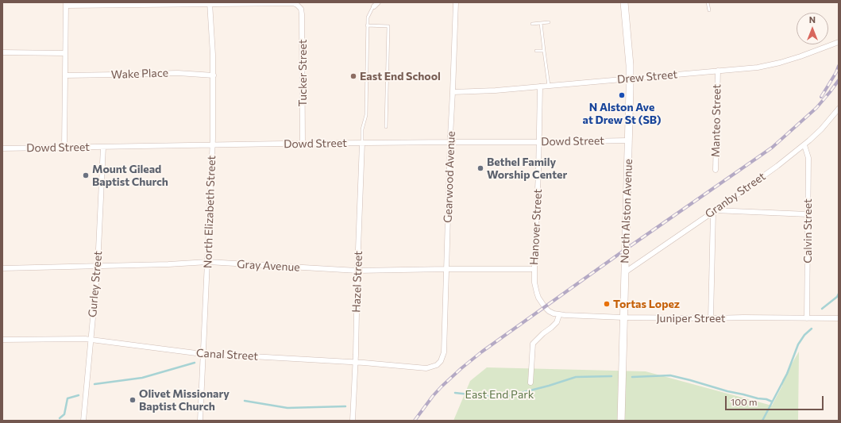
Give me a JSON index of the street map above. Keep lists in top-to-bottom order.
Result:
{
  "streets": {
    "main road": ["North Alston Avenue"],
    "street": [
      "Tucker Street",
      "Wake Place",
      "Drew Street",
      "Manteo Street",
      "Dowd Street",
      "Gearwood Avenue",
      "Granby Street",
      "North Elizabeth Street",
      "Hanover Street",
      "Calvin Street",
      "Gray Avenue",
      "Hazel Street",
      "Gurley Street",
      "Juniper Street",
      "Canal Street"
    ]
  },
  "crossings": [
    ["Tucker Street", "Dowd Street"],
    ["Tucker Street", "North Elizabeth Street"],
    ["Wake Place", "North Elizabeth Street"],
    ["Drew Street", "Manteo Street"],
    ["Drew Street", "Gearwood Avenue"],
    ["Drew Street", "North Alston Avenue"],
    ["Drew Street", "Hanover Street"],
    ["Dowd Street", "Gearwood Avenue"],
    ["Dowd Street", "North Alston Avenue"],
    ["Dowd Street", "North Elizabeth Street"],
    ["Dowd Street", "Hanover Street"],
    ["Dowd Street", "Hazel Street"],
    ["Dowd Street", "Gurley Street"],
    ["Gearwood Avenue", "Gray Avenue"],
    ["Gearwood Avenue", "Canal Street"],
    ["Granby Street", "North Alston Avenue"],
    ["Granby Street", "Calvin Street"],
    ["North Alston Avenue", "Juniper Street"],
    ["North Elizabeth Street", "Gray Avenue"],
    ["North Elizabeth Street", "Canal Street"],
    ["Hanover Street", "Gray Avenue"],
    ["Hanover Street", "Juniper Street"],
    ["Calvin Street", "Juniper Street"],
    ["Gray Avenue", "Hazel Street"],
    ["Gray Avenue", "Gurley Street"],
    ["Hazel Street", "Canal Street"],
    ["Gurley Street", "Canal Street"]
  ],
  "parks": ["East End Park"],
  "places": [
    "East End School",
    "N Alston Ave at Drew St (SB)",
    "Bethel Family Worship Center",
    "Mount Gilead Baptist Church",
    "Tortas Lopez",
    "Olivet Missionary Baptist Church"
  ],
  "scale_bar": "100 m",
  "north": "top"
}
